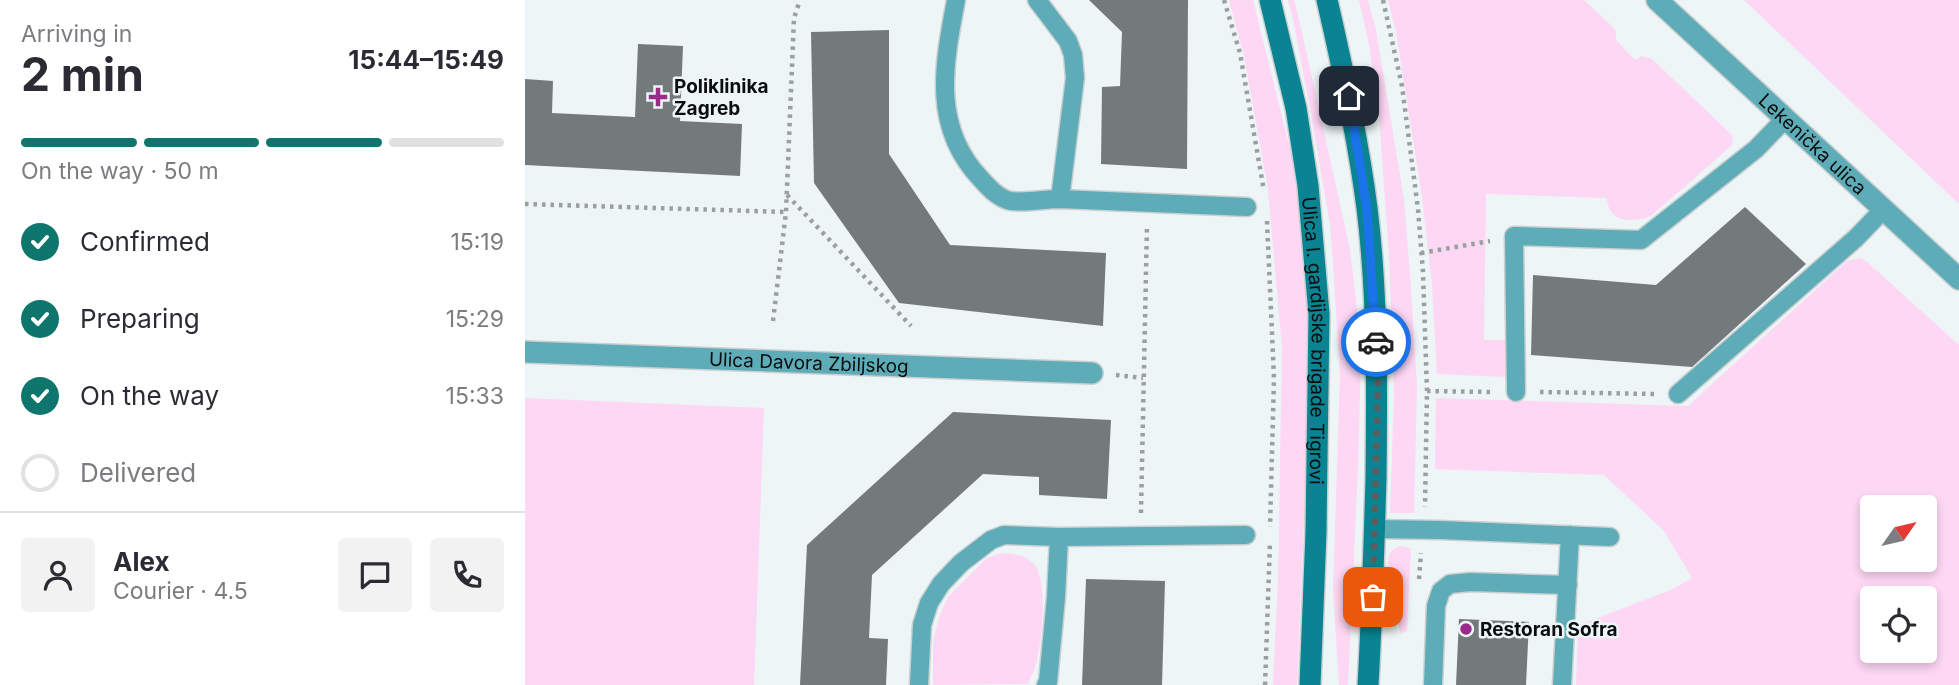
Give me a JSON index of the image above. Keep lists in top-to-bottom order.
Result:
{
  "streets": {
    "street": ["Lekenička ulica", "Ulica I. gardijske brigade Tigrovi", "Ulica Davora Zbiljskog"]
  },
  "places": {
    "health": ["Poliklinika Zagreb"],
    "other": ["Restoran Sofra"]
  },
  "north": "top right",
  "page": {
    "heading": ["2 min", "Arriving in", "15:44–15:49"],
    "panel": ["Alex", "Courier · 4.5"],
    "bar": "On the way · 50 m",
    "list": [
      ["Confirmed", "15:19"],
      ["Preparing", "15:29"],
      ["On the way", "15:33"],
      "Delivered"
    ]
  }
}
